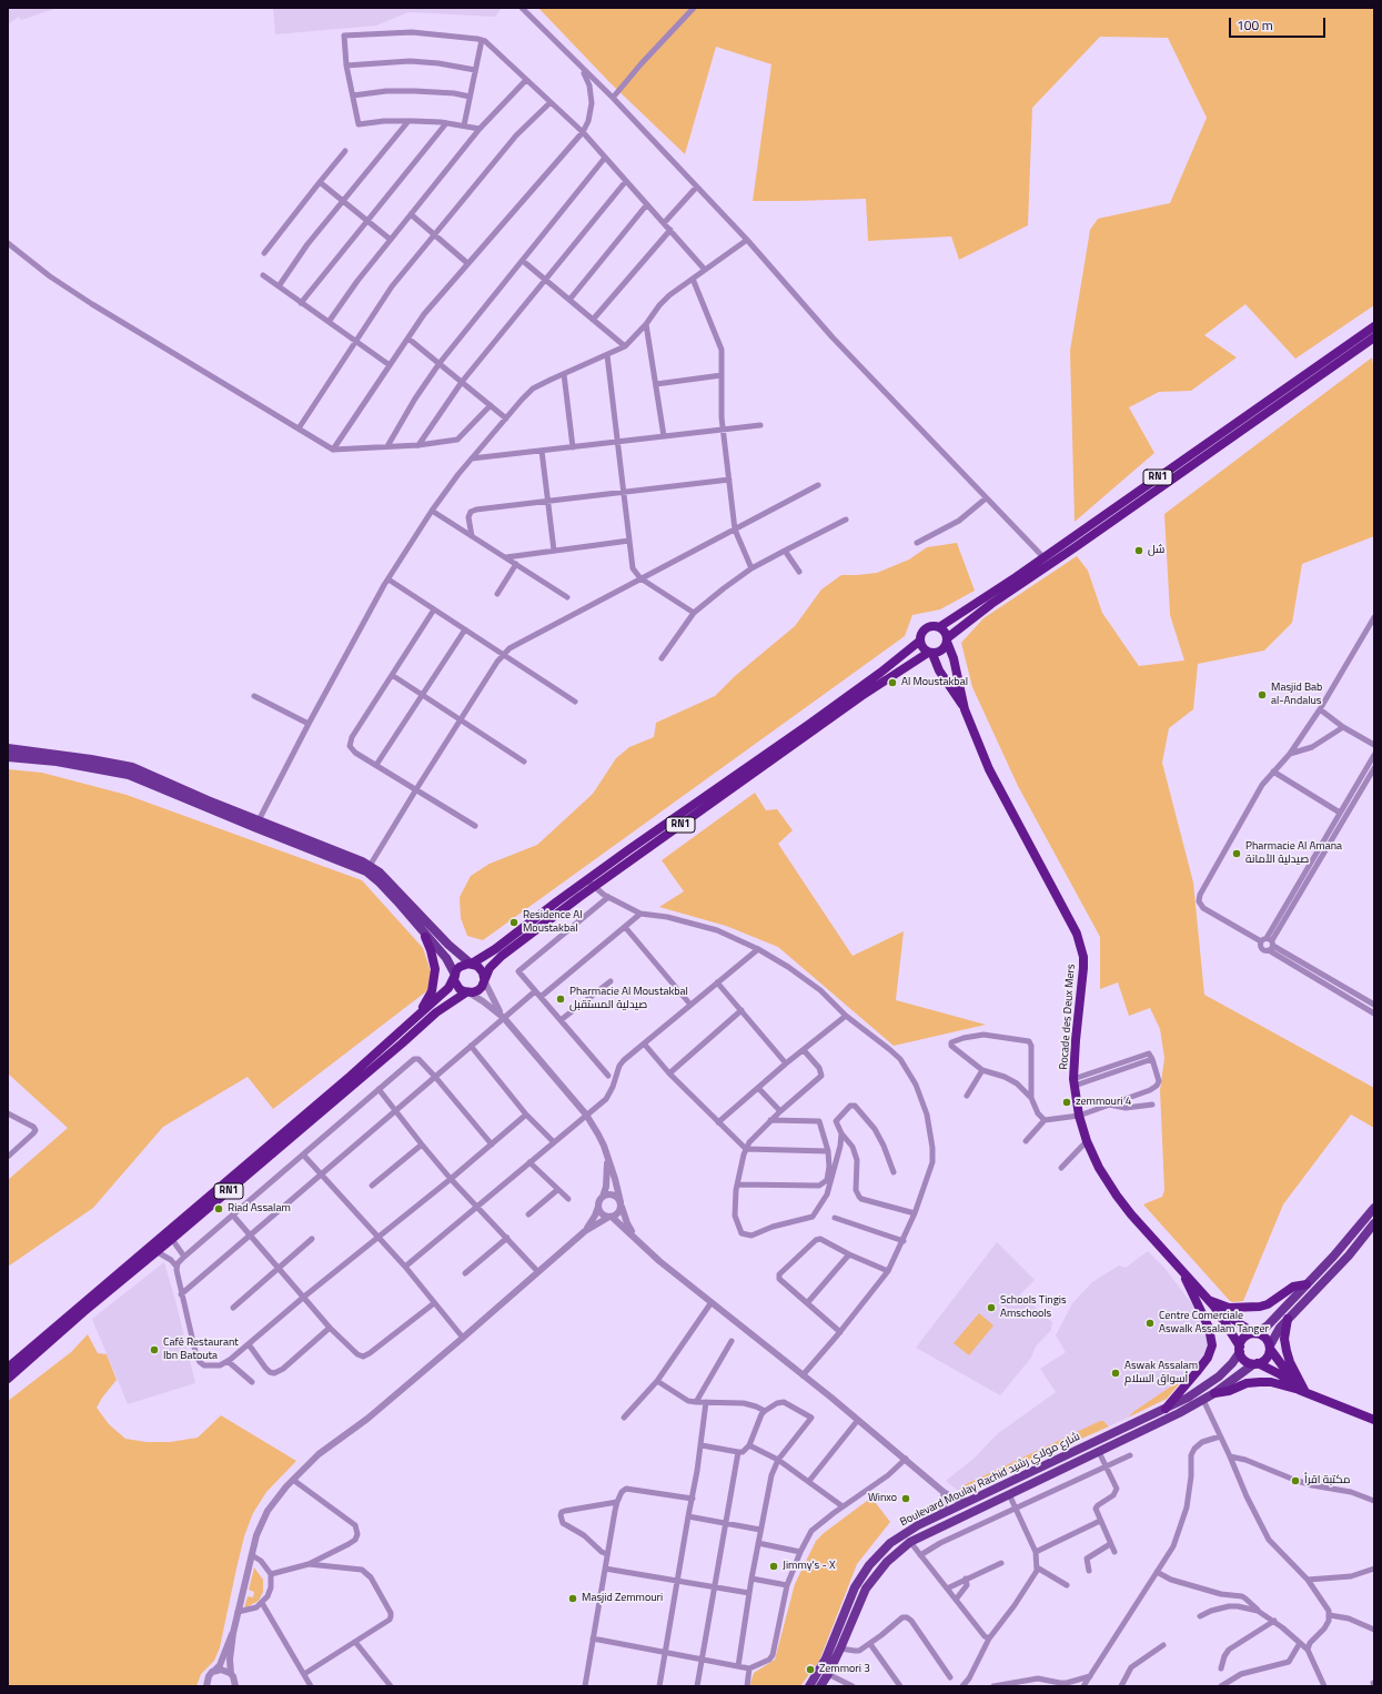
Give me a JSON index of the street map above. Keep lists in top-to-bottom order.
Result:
{
  "streets": {
    "highway": ["RN1", "Rocade des Deux Mers"],
    "main road": ["Boulevard Moulay Rachid شارع مولاي رشيد"]
  },
  "crossings": [
    ["RN1", "Rocade des Deux Mers"],
    ["Rocade des Deux Mers", "Boulevard Moulay Rachid شارع مولاي رشيد"]
  ],
  "places": [
    "شل",
    "Al Moustakbal",
    "Masjid Bab al-Andalus",
    "Pharmacie Al Amana صيدلية الأمانة",
    "Residence Al Moustakbal",
    "Pharmacie Al Moustakbal صيدلية المستقبل",
    "zemmouri 4",
    "Riad Assalam",
    "Schools Tingis Amschools",
    "Centre Comerciale Aswalk Assalam Tanger",
    "Café Restaurant Ibn Batouta",
    "Aswak Assalam أسواق السلام",
    "مكتبة اقرأ",
    "Winxo",
    "Jimmy's - X",
    "Masjid Zemmouri",
    "Zemmori 3"
  ],
  "scale_bar": "100 m"
}
